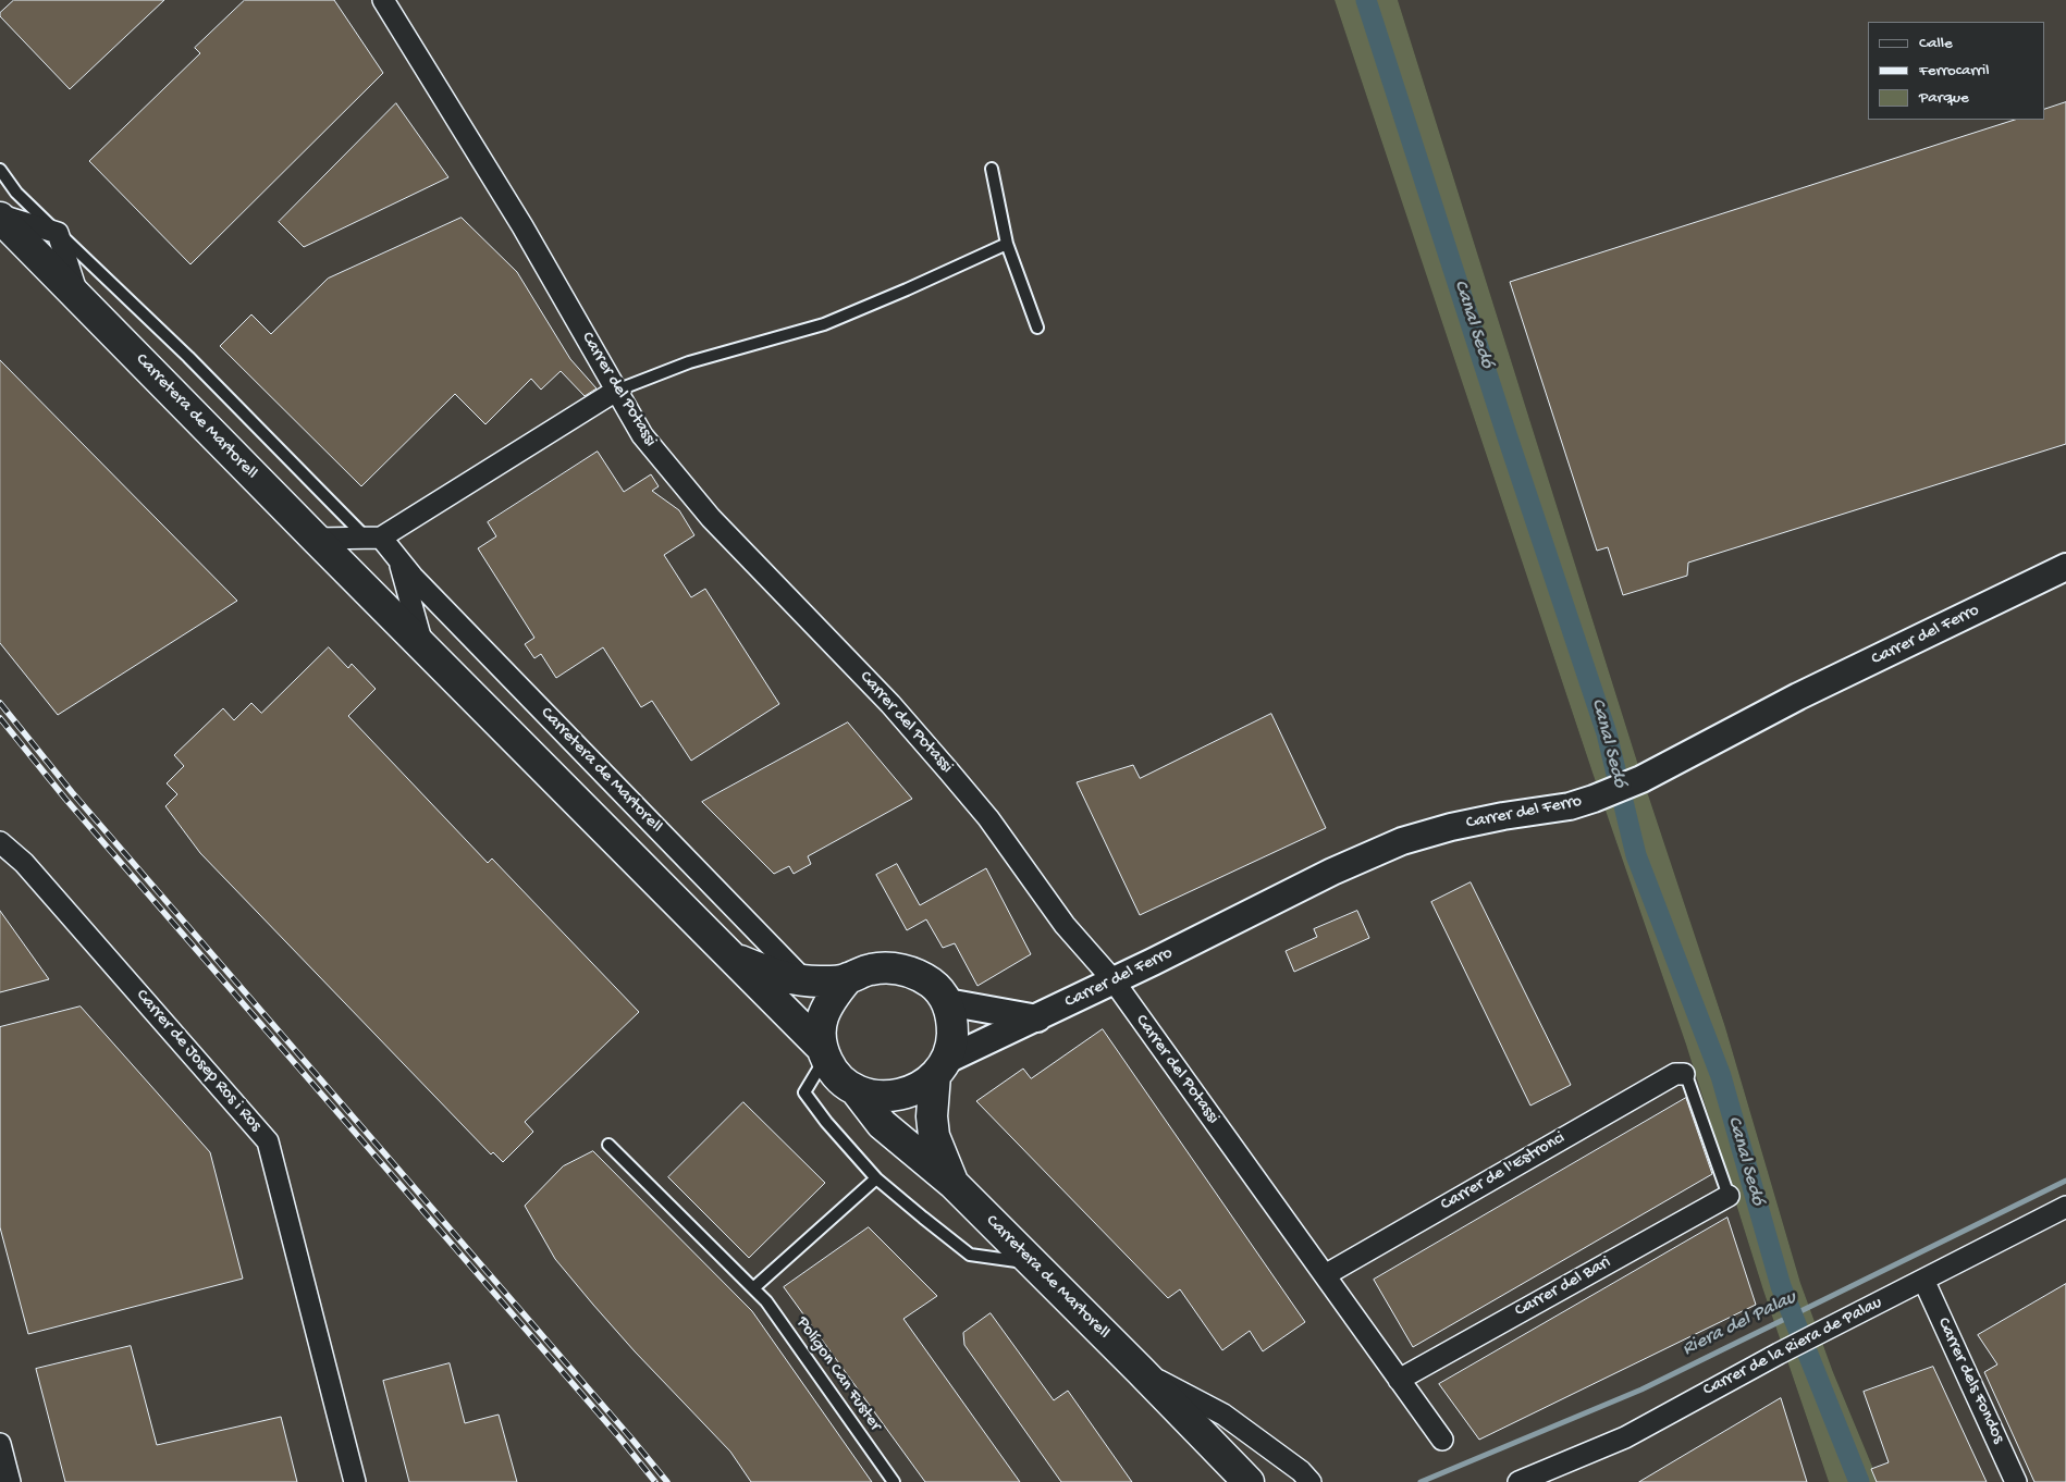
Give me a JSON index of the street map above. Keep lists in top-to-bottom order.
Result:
{
  "streets": {
    "main road": ["Carretera de Martorell"],
    "street": [
      "Carrer del Potassi",
      "Carrer del Ferro",
      "Carrer de Josep Ros i Ros",
      "Carrer de l'Estronci",
      "Carrer del Bari",
      "Carrer de la Riera de Palau",
      "Carrer dels Fondos"
    ],
    "lane": ["Polígon Can Fuster"]
  },
  "crossings": [
    ["Carrer del Potassi", "Carrer del Ferro"],
    ["Carrer del Potassi", "Carrer de l'Estronci"],
    ["Carrer del Potassi", "Carrer del Bari"],
    ["Carretera de Martorell", "Carrer del Ferro"],
    ["Carrer de la Riera de Palau", "Carrer dels Fondos"]
  ],
  "water": ["Canal Sedó", "Riera del Palau"],
  "legend": ["Calle", "Ferrocarril", "Parque"]
}
